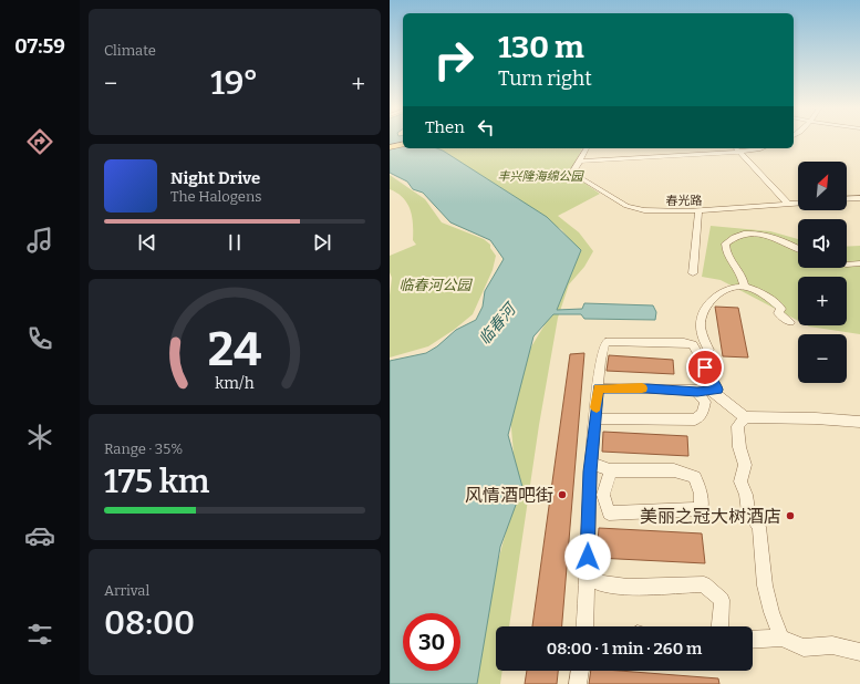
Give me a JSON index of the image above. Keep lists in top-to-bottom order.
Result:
{
  "streets": {
    "street": ["春光路"]
  },
  "water": ["临春河"],
  "parks": ["丰兴隆海绵公园", "临春河公园"],
  "places": ["风情酒吧街", "美丽之冠大树酒店"],
  "north": "top right",
  "page": {
    "tabs": "07:59",
    "tile": [
      "Climate",
      ["Range · 35%", "175 km"],
      ["Arrival", "08:00"]
    ],
    "turn": ["130 m", "Turn right"],
    "heat": ["−", "19°", "+"],
    "then": "Then",
    "song": ["Night Drive", "The Halogens"],
    "map_buttons": ["+", "−"],
    "limit": "30",
    "trip": "08:00 · 1 min · 260 m",
    "gauge": ["24", "km/h"]
  }
}
